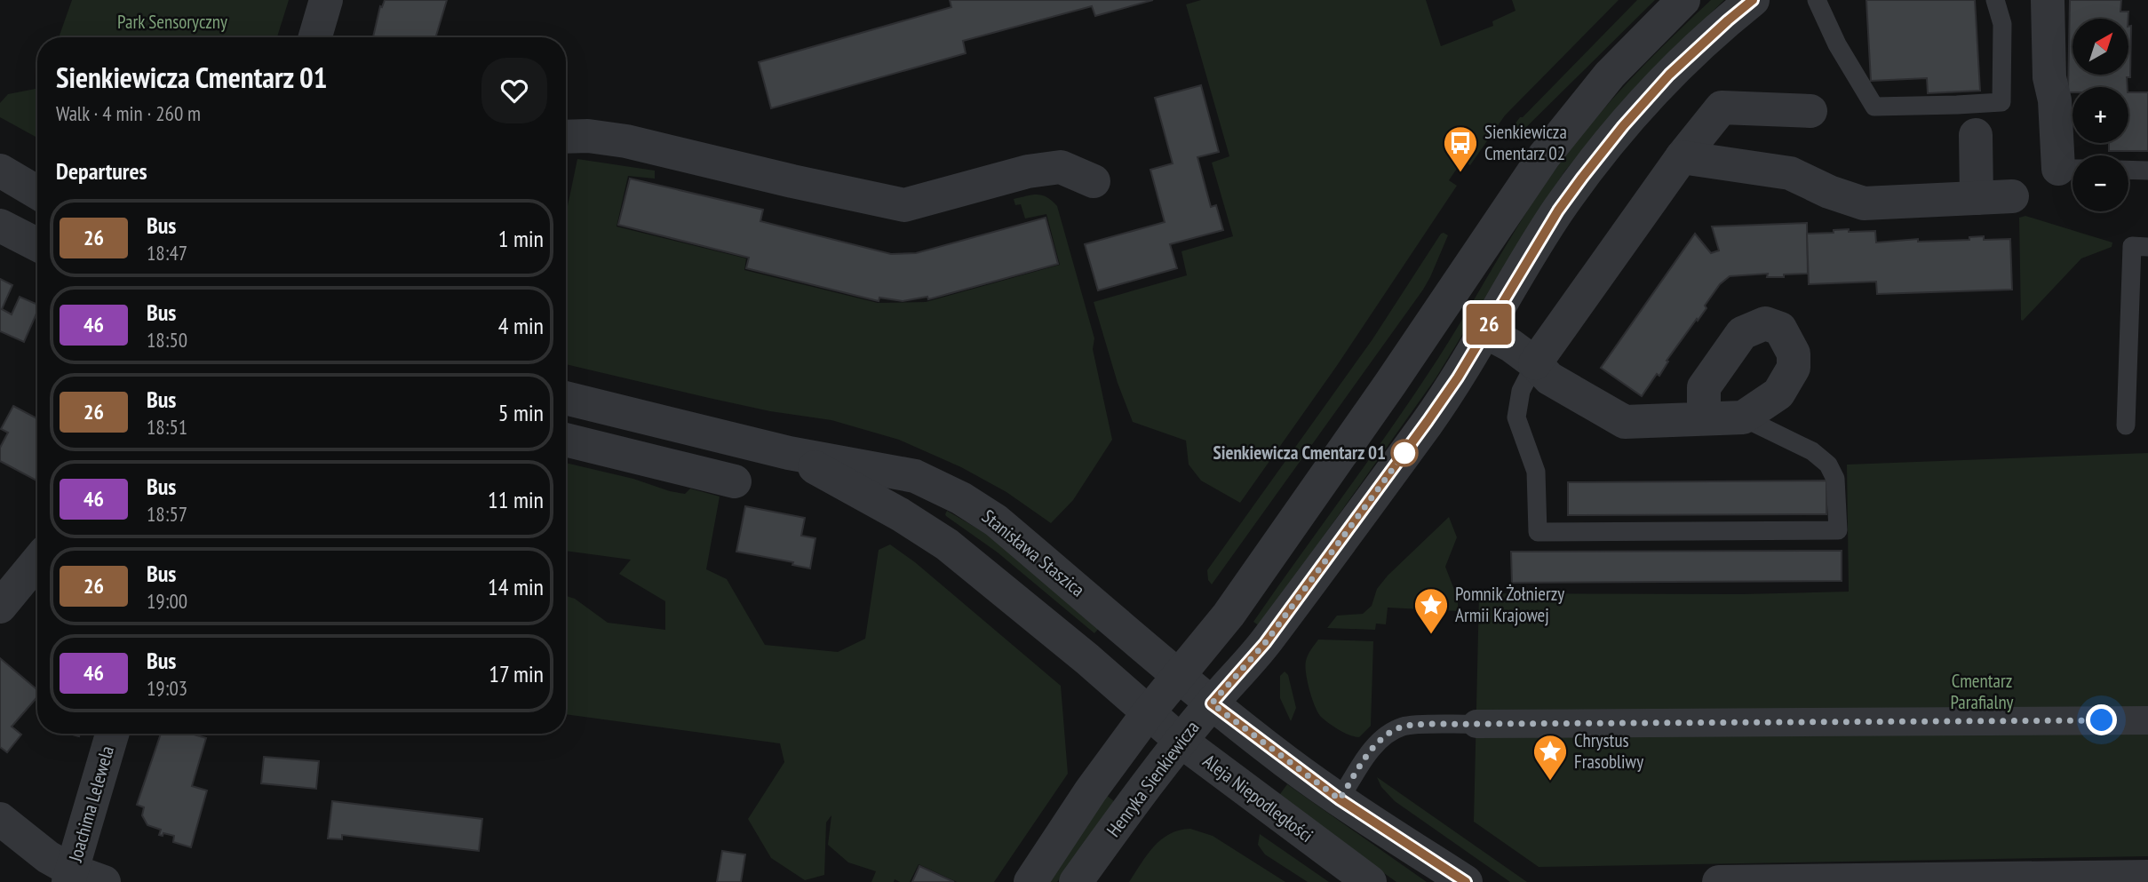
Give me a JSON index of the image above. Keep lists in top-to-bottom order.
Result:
{
  "streets": {
    "street": [
      "Stanisława Staszica",
      "Henryka Sienkiewicza",
      "Aleja Niepodległości",
      "Joachima Lelewela"
    ]
  },
  "crossings": [
    ["Stanisława Staszica", "Henryka Sienkiewicza"],
    ["Stanisława Staszica", "Aleja Niepodległości"],
    ["Henryka Sienkiewicza", "Aleja Niepodległości"]
  ],
  "parks": ["Park Sensoryczny", "Cmentarz Parafialny"],
  "places": {
    "bus stop": ["Sienkiewicza Cmentarz 02"],
    "other": ["Sienkiewicza Cmentarz 01"],
    "place": ["Pomnik Żołnierzy Armii Krajowej", "Chrystus Frasobliwy"]
  },
  "lines": ["bus line 26"],
  "north": "top right",
  "page": {
    "on_map": "26",
    "map_buttons": ["+", "−"],
    "heading": [
      ["Sienkiewicza Cmentarz 01", "Walk · 4 min · 260 m"],
      "Departures"
    ],
    "list": [
      {
        "mark": "26",
        "name": "Bus",
        "note": "18:47",
        "value": "1 min"
      },
      {
        "mark": "46",
        "name": "Bus",
        "note": "18:50",
        "value": "4 min"
      },
      {
        "mark": "26",
        "name": "Bus",
        "note": "18:51",
        "value": "5 min"
      },
      {
        "mark": "46",
        "name": "Bus",
        "note": "18:57",
        "value": "11 min"
      },
      {
        "mark": "26",
        "name": "Bus",
        "note": "19:00",
        "value": "14 min"
      },
      {
        "mark": "46",
        "name": "Bus",
        "note": "19:03",
        "value": "17 min"
      }
    ]
  }
}
